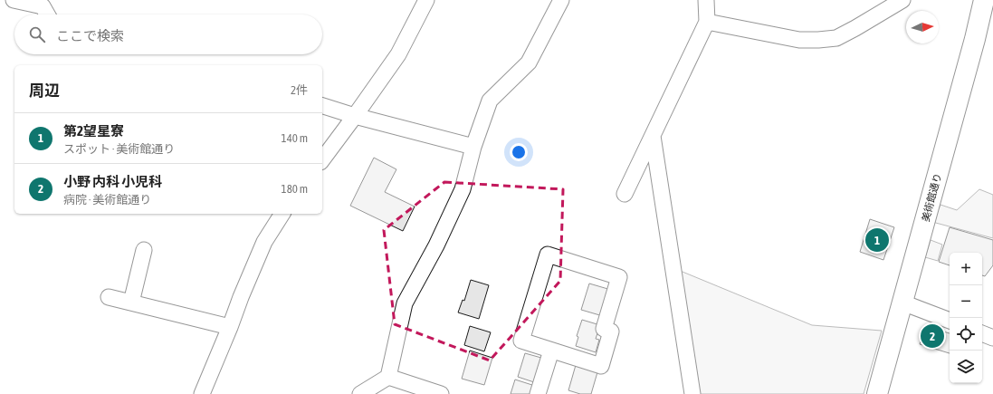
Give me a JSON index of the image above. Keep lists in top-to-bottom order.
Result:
{
  "streets": {
    "highway": ["美術館通り"]
  },
  "north": "right",
  "page": {
    "search": "ここで検索",
    "heading": ["周辺", "2件"],
    "list": [
      {
        "mark": "1",
        "name": "第2望星寮",
        "note": "スポット · 美術館通り",
        "value": "140 m"
      },
      {
        "mark": "2",
        "name": "小野 内科 小児科",
        "note": "病院 · 美術館通り",
        "value": "180 m"
      }
    ],
    "pins": ["1", "2"],
    "map_buttons": ["+", "−"]
  }
}
